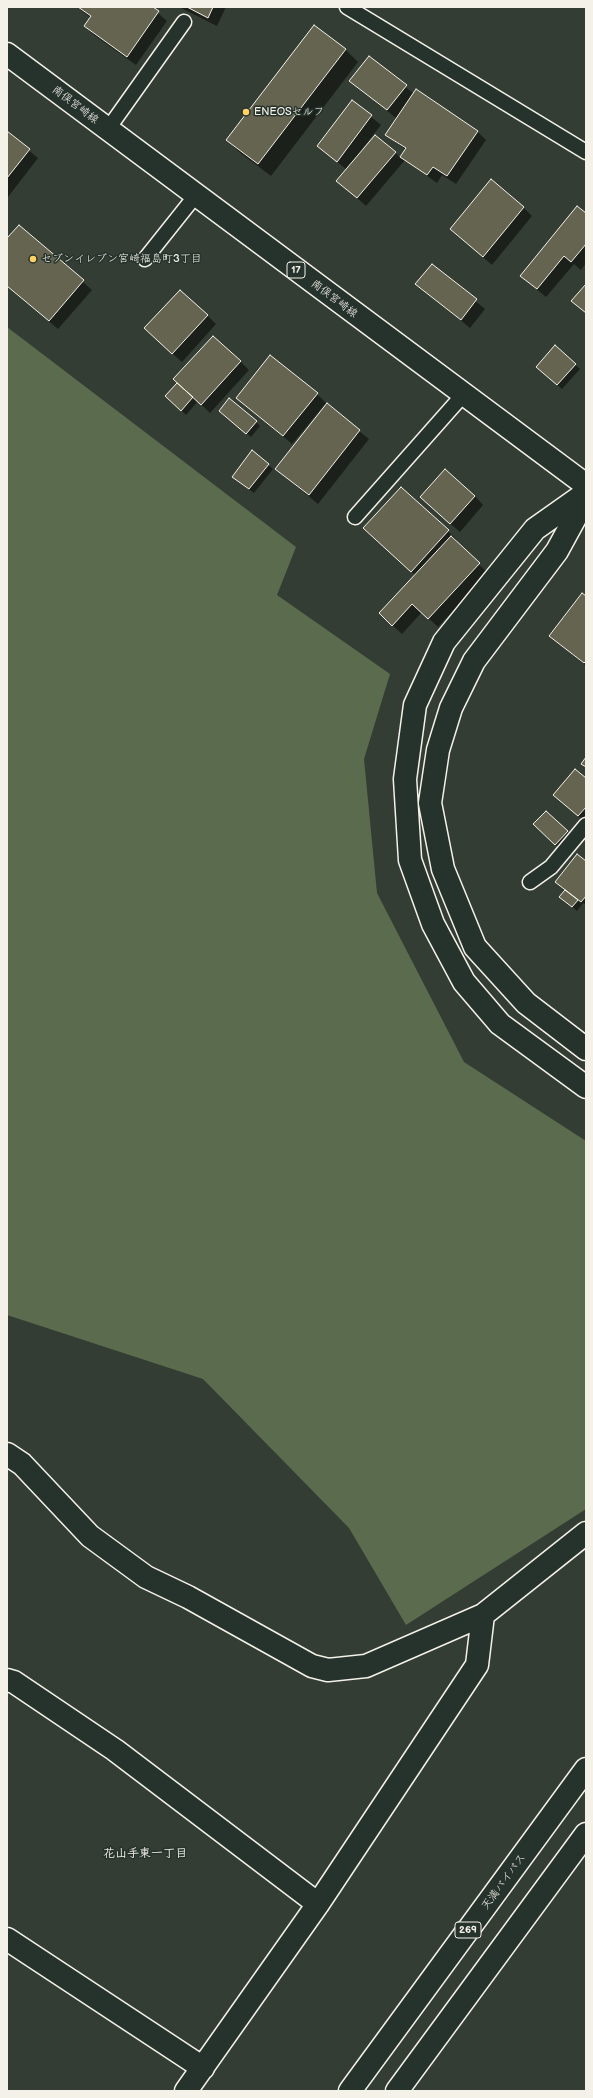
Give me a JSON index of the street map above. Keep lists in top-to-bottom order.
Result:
{
  "streets": {
    "main road": [
      "南俣宮崎線",
      "17",
      "天満バイパス",
      "269"
    ]
  },
  "districts": ["花山手東一丁目"],
  "places": ["ENEOSセルフ", "セブンイレブン宮崎福島町3丁目"]
}
